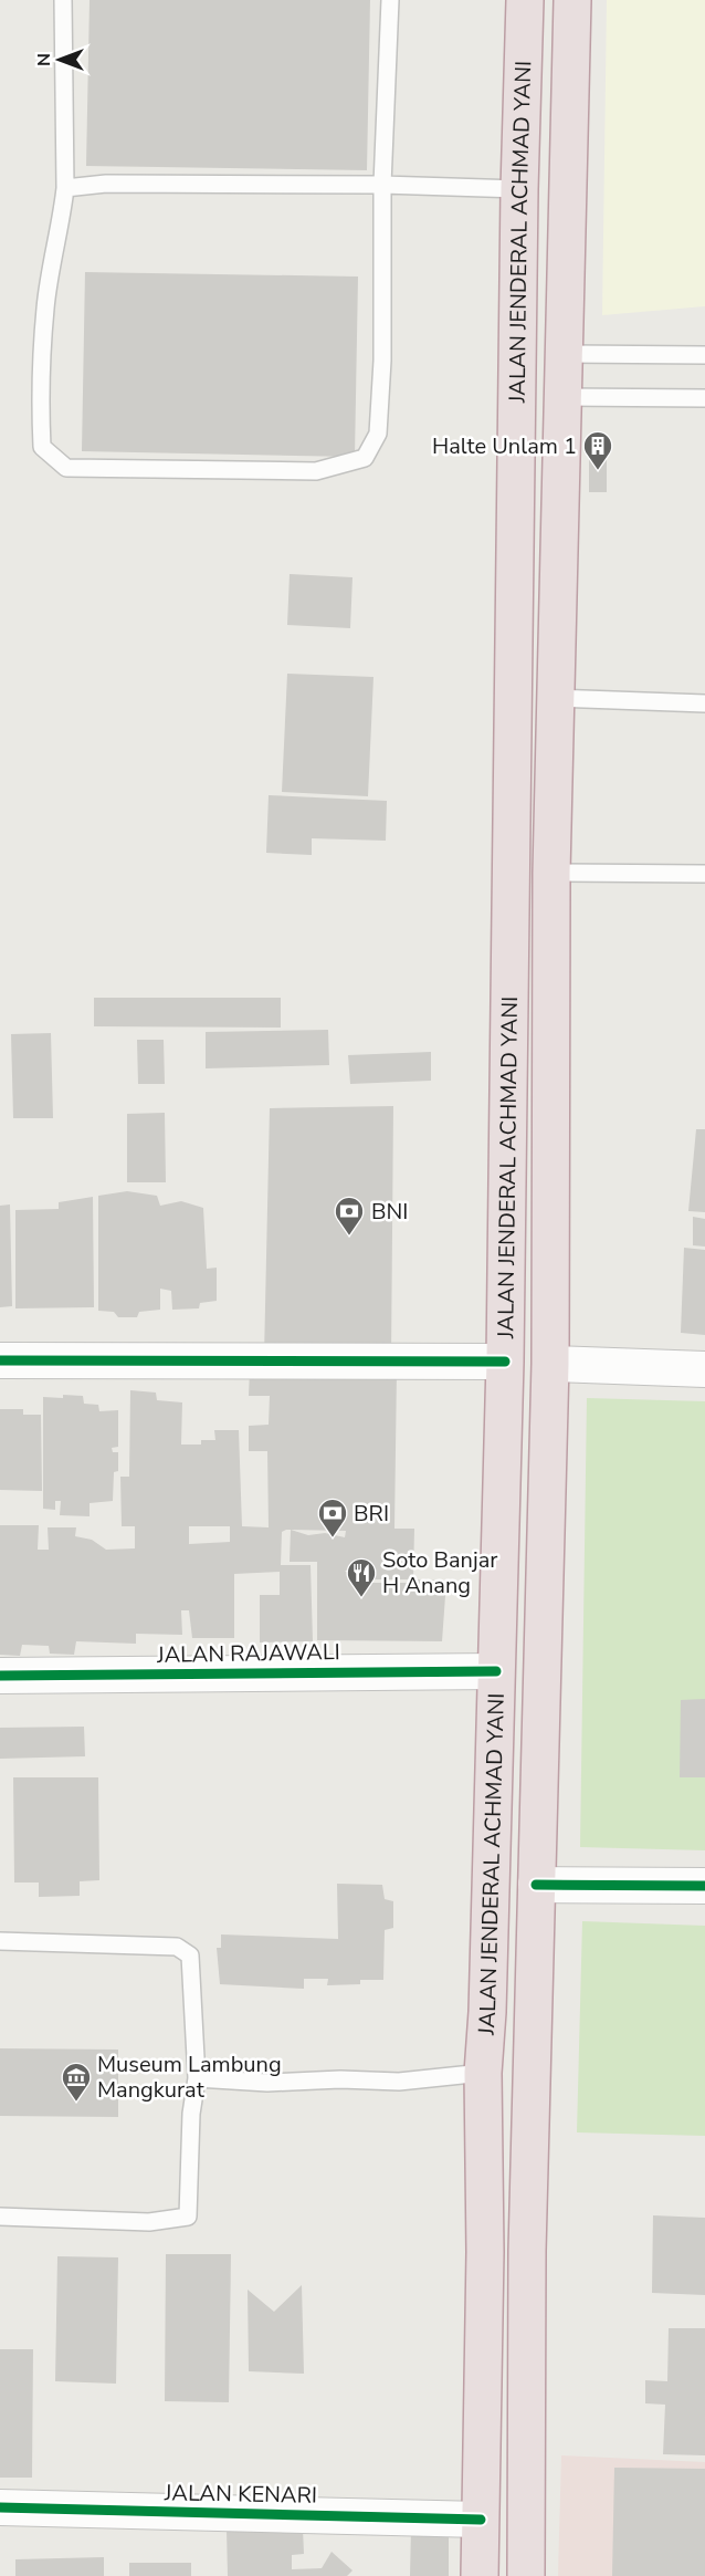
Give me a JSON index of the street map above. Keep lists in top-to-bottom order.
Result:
{
  "streets": {
    "highway": ["JALAN JENDERAL ACHMAD YANI"],
    "street": ["JALAN RAJAWALI", "JALAN KENARI"]
  },
  "crossings": [
    ["JALAN JENDERAL ACHMAD YANI", "JALAN RAJAWALI"],
    ["JALAN JENDERAL ACHMAD YANI", "JALAN KENARI"]
  ],
  "places": {
    "building": ["Halte Unlam 1"],
    "bank": ["BNI", "BRI"],
    "restaurant": ["Soto Banjar H Anang"],
    "museum": ["Museum Lambung Mangkurat"]
  },
  "north": "left"
}
